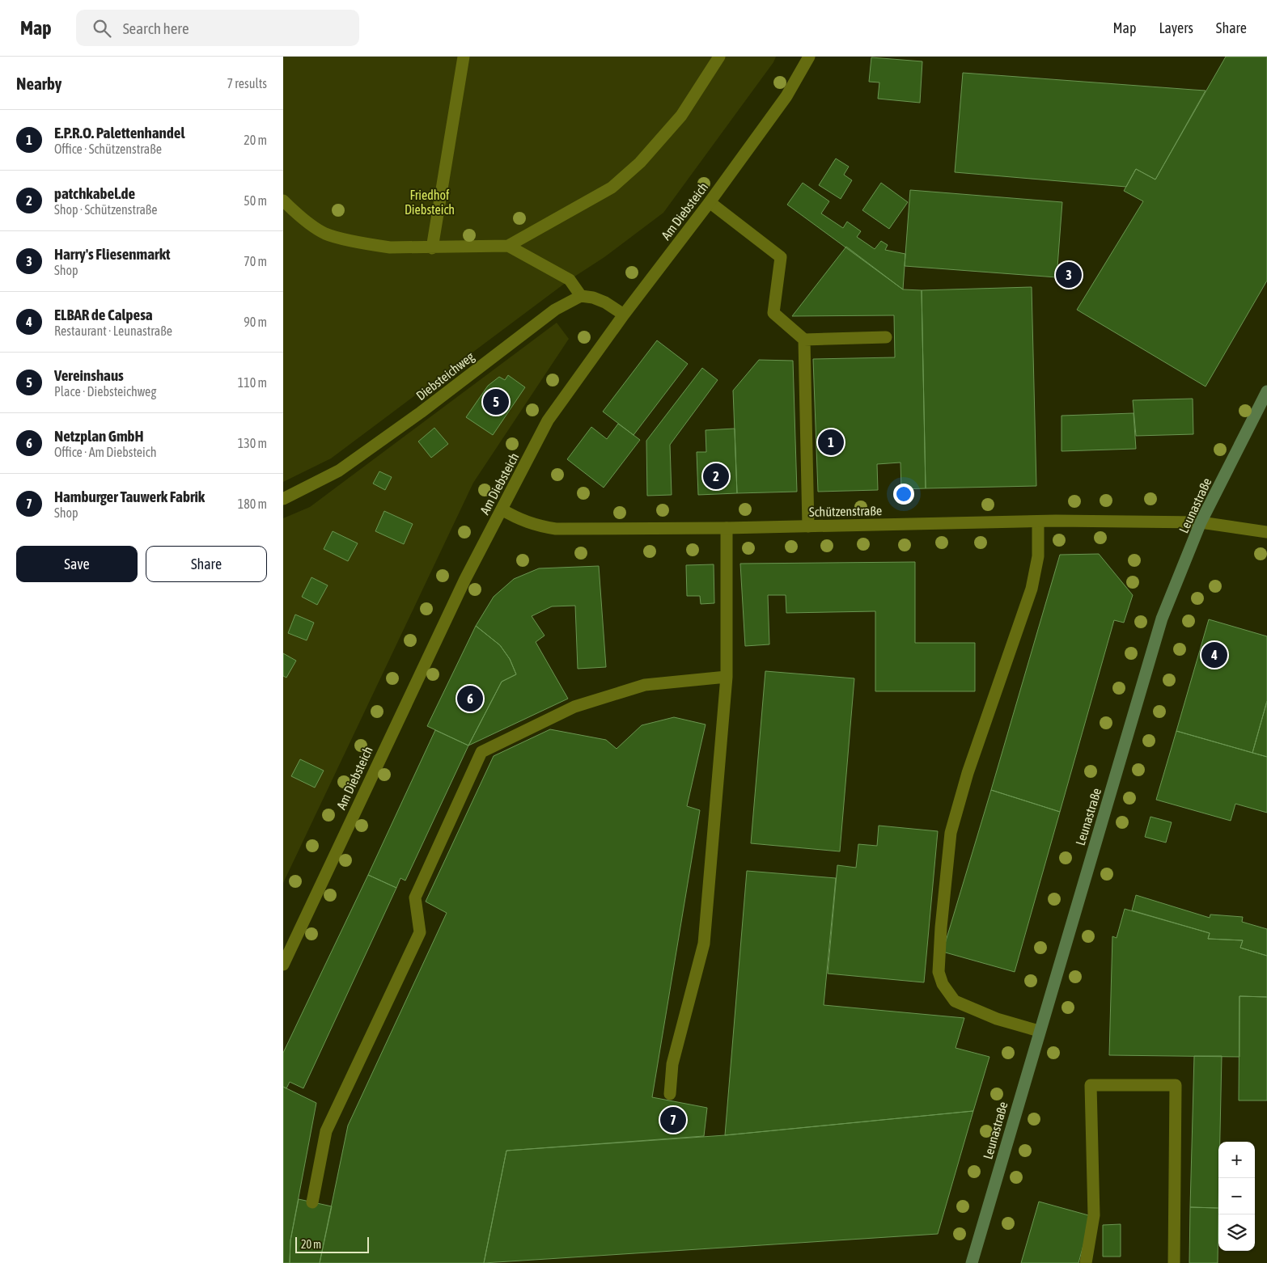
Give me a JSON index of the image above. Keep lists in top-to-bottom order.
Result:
{
  "streets": {
    "street": [
      "Am Diebsteich",
      "Diebsteichweg",
      "Leunastraße",
      "Schützenstraße"
    ]
  },
  "crossings": [
    ["Am Diebsteich", "Schützenstraße"],
    ["Leunastraße", "Schützenstraße"]
  ],
  "parks": ["Friedhof Diebsteich"],
  "scale_bar": "20 m",
  "page": {
    "header": "Map",
    "search": "Search here",
    "nav": ["Map", "Layers", "Share"],
    "heading": ["Nearby", "7 results"],
    "list": [
      {
        "mark": "1",
        "name": "E.P.R.O. Palettenhandel",
        "note": "Office · Schützenstraße",
        "value": "20 m"
      },
      {
        "mark": "2",
        "name": "patchkabel.de",
        "note": "Shop · Schützenstraße",
        "value": "50 m"
      },
      {
        "mark": "3",
        "name": "Harry's Fliesenmarkt",
        "note": "Shop",
        "value": "70 m"
      },
      {
        "mark": "4",
        "name": "ELBAR de Calpesa",
        "note": "Restaurant · Leunastraße",
        "value": "90 m"
      },
      {
        "mark": "5",
        "name": "Vereinshaus",
        "note": "Place · Diebsteichweg",
        "value": "110 m"
      },
      {
        "mark": "6",
        "name": "Netzplan GmbH",
        "note": "Office · Am Diebsteich",
        "value": "130 m"
      },
      {
        "mark": "7",
        "name": "Hamburger Tauwerk Fabrik",
        "note": "Shop",
        "value": "180 m"
      }
    ],
    "pins": [
      "3",
      "5",
      "1",
      "2",
      "4",
      "6",
      "7"
    ],
    "buttons": ["Save", "Share"],
    "map_buttons": ["+", "−"],
    "scale": "20 m"
  }
}
